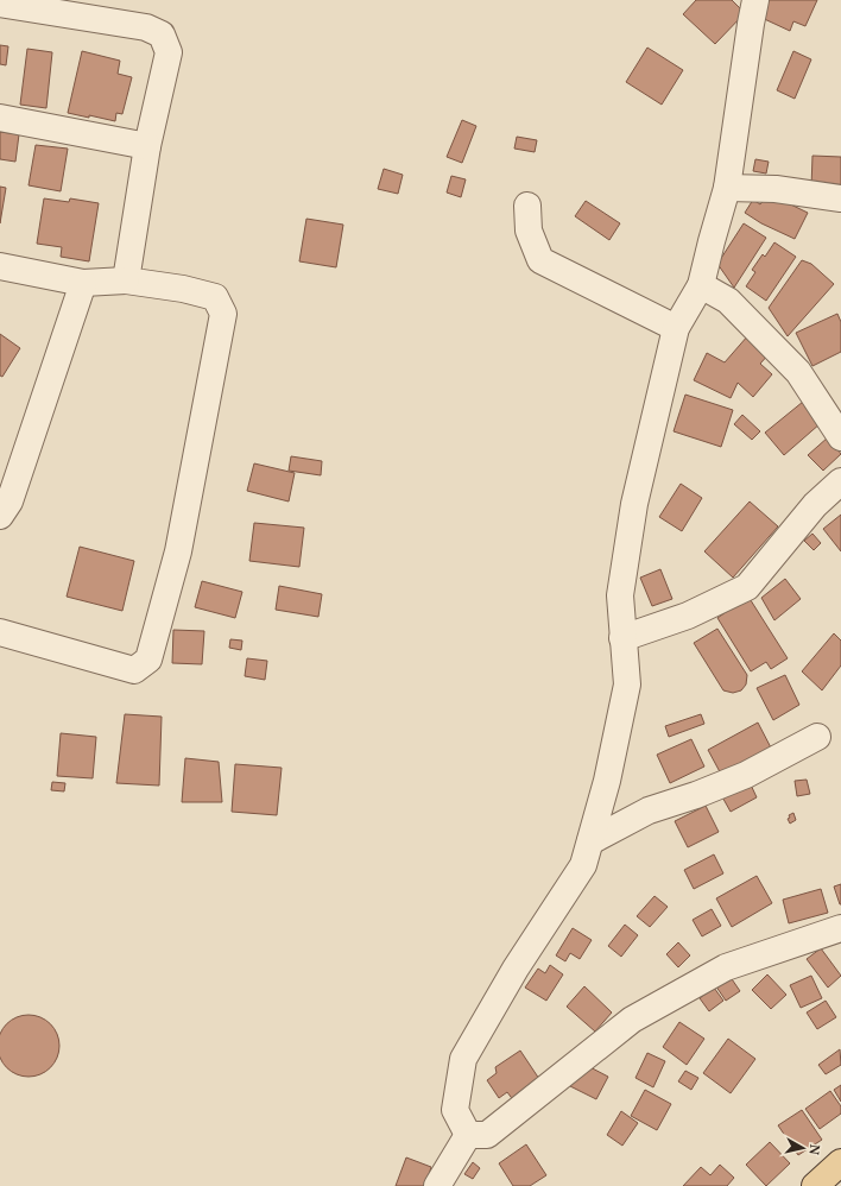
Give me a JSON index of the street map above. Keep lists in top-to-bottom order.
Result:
{
  "north": "right"
}
